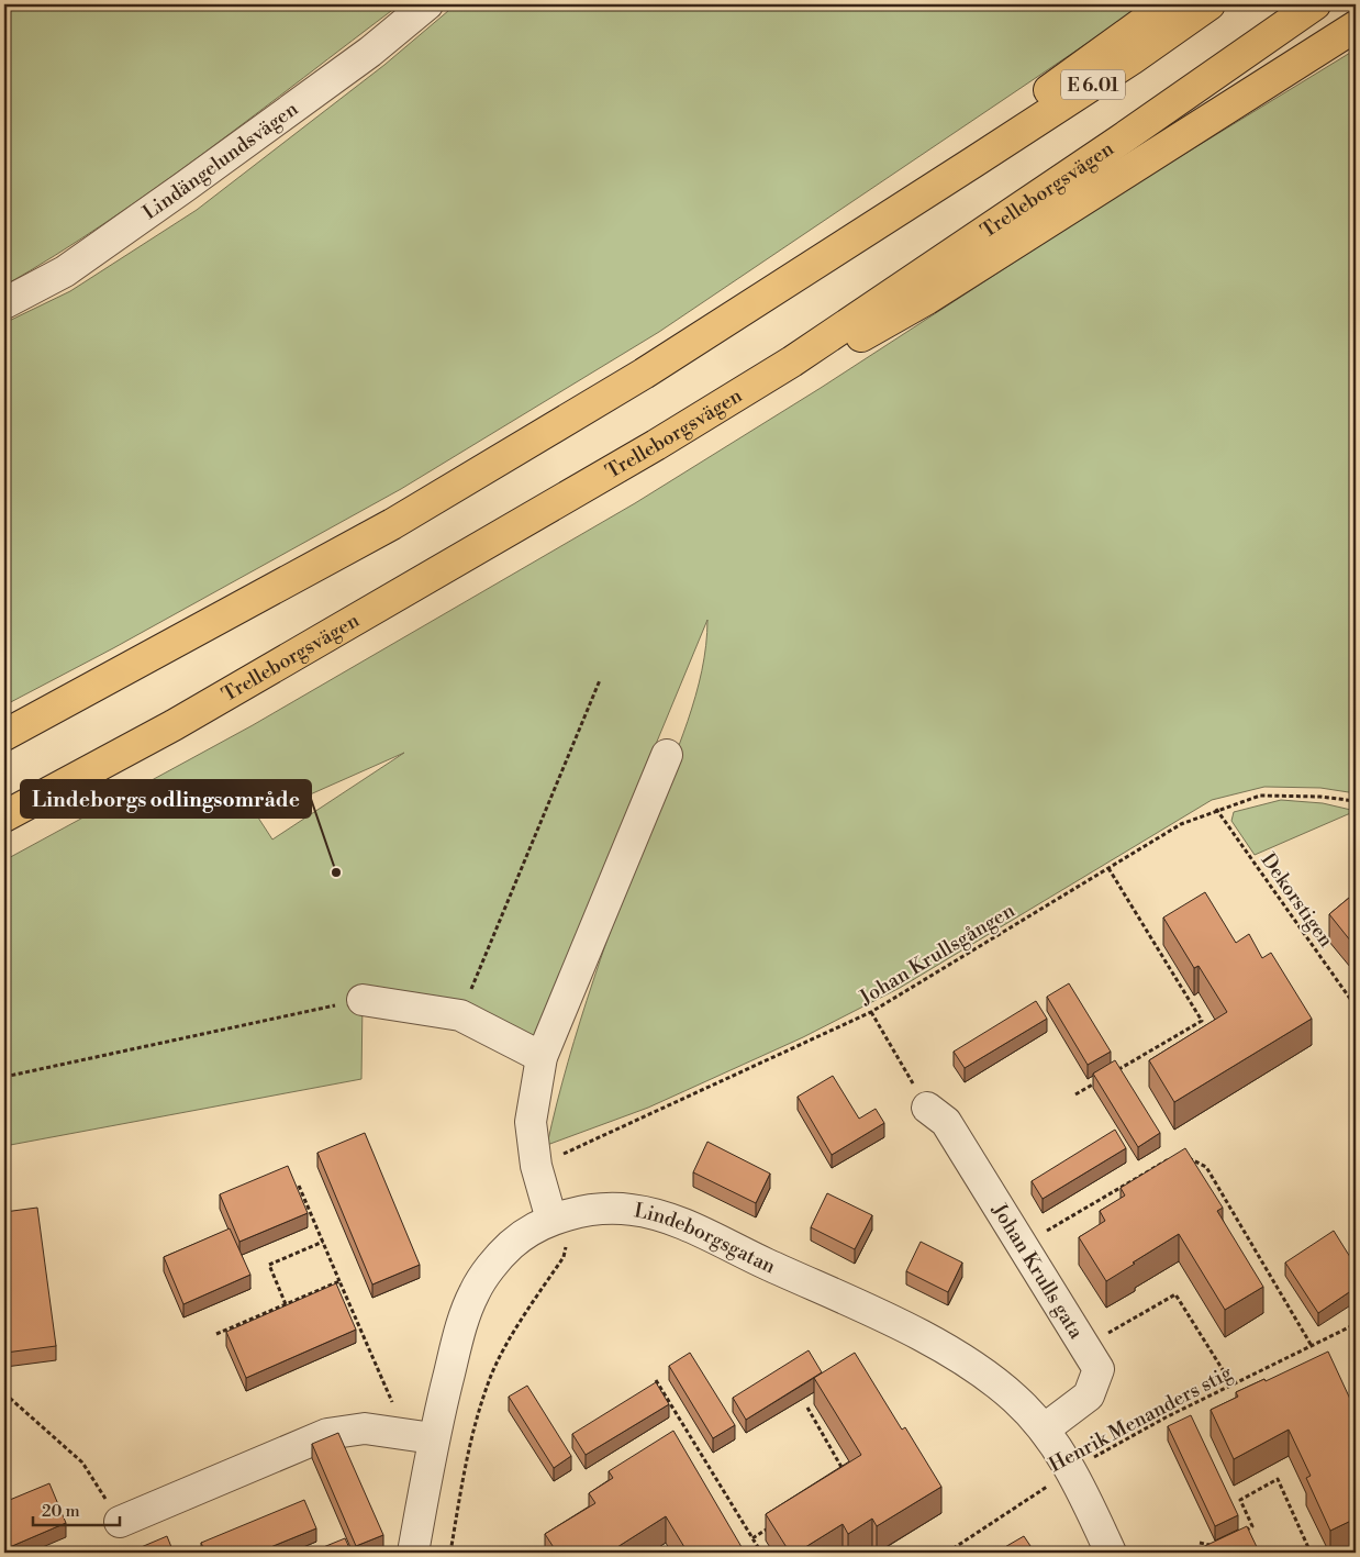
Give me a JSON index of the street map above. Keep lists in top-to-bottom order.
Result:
{
  "streets": {
    "highway": ["E 6.01", "Trelleborgsvägen"],
    "street": ["Lindängelundsvägen", "Lindeborgsgatan", "Johan Krulls gata"],
    "path": ["Dekorstigen", "Johan Krullsgången", "Henrik Menanders stig"]
  },
  "crossings": [
    ["Dekorstigen", "Johan Krullsgången"],
    ["Lindeborgsgatan", "Johan Krulls gata"],
    ["Lindeborgsgatan", "Henrik Menanders stig"]
  ],
  "places": ["Lindeborgs odlingsområde"],
  "scale_bar": "20 m"
}
